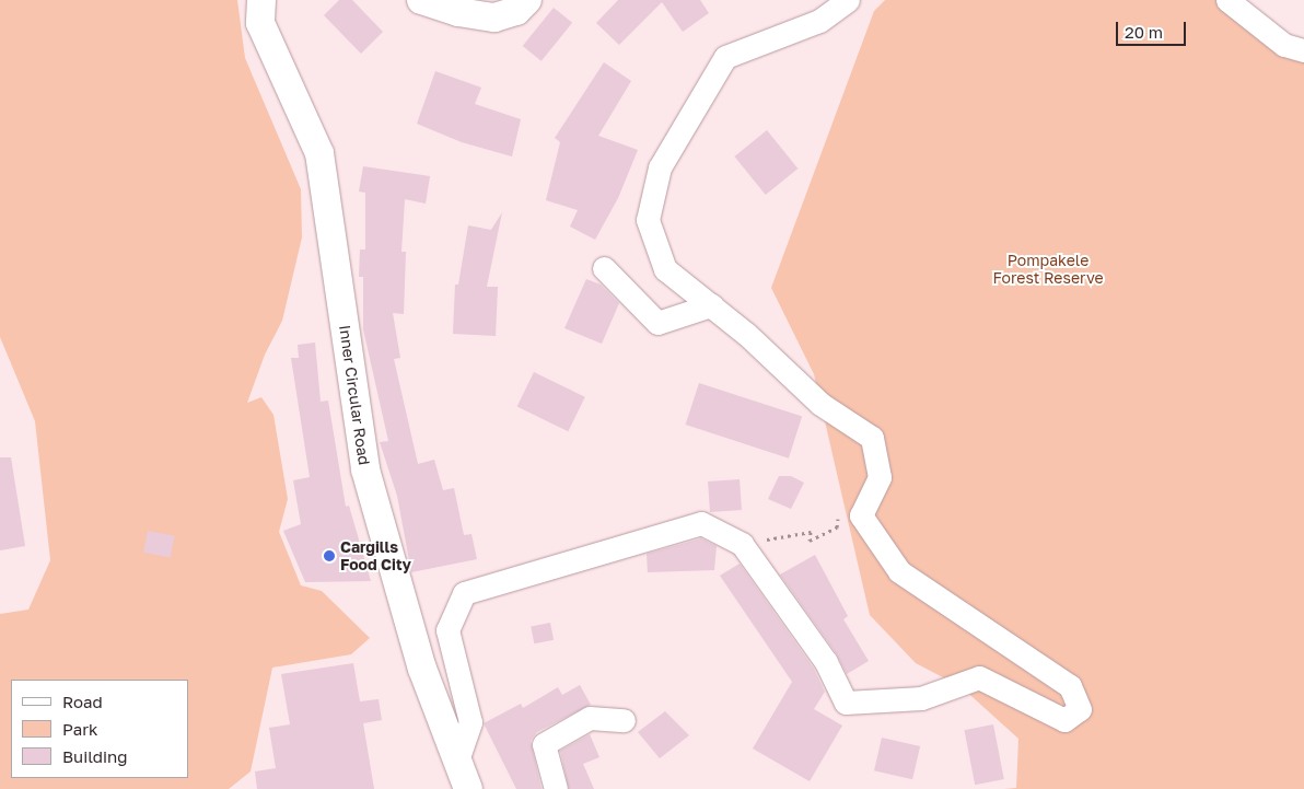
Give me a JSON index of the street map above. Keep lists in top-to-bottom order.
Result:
{
  "streets": {
    "street": ["Inner Circular Road"]
  },
  "parks": ["Pompakele Forest Reserve"],
  "places": ["Cargills Food City"],
  "legend": ["Road", "Park", "Building"],
  "scale_bar": "20 m"
}
